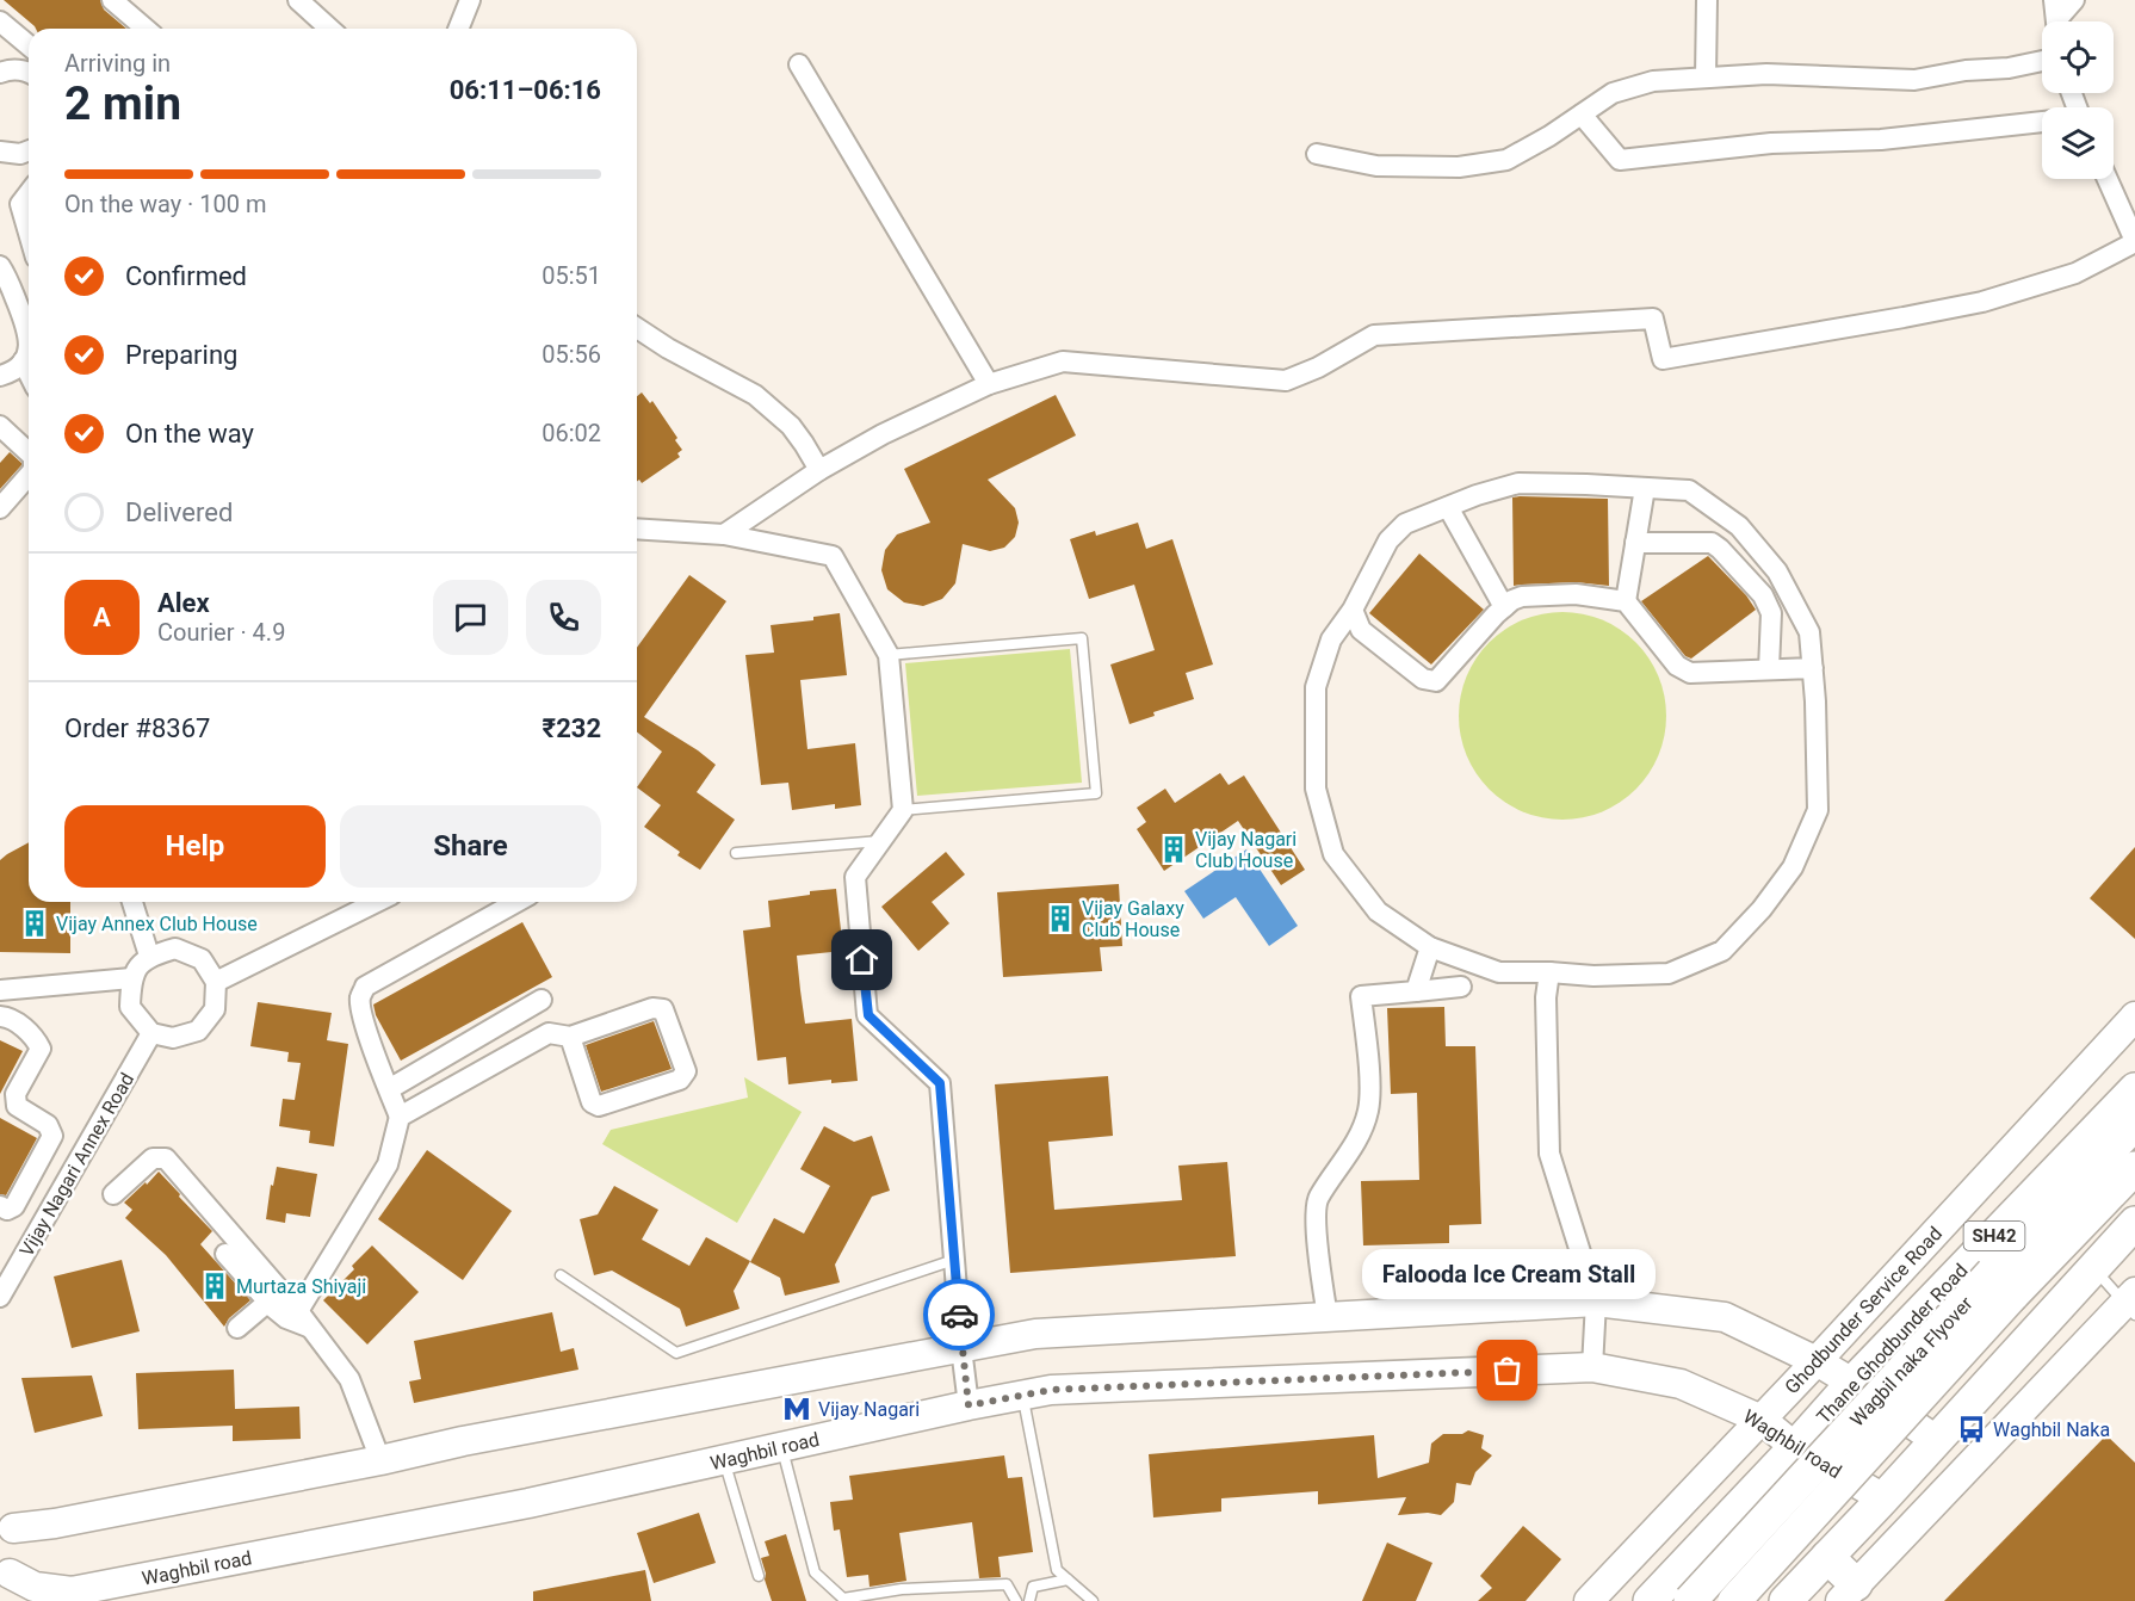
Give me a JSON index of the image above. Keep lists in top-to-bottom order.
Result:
{
  "streets": {
    "main road": [
      "SH42",
      "Ghodbunder Service Road",
      "Thane Ghodbunder Road",
      "Wagbil naka Flyover",
      "Waghbil road"
    ],
    "street": ["Vijay Nagari Annex Road"]
  },
  "crossings": [
    ["Ghodbunder Service Road", "Waghbil road"],
    ["Thane Ghodbunder Road", "Waghbil road"]
  ],
  "places": {
    "building": [
      "Vijay Nagari Club House",
      "Vijay Galaxy Club House",
      "Vijay Annex Club House",
      "Murtaza Shiyaji"
    ],
    "other": ["Falooda Ice Cream Stall"],
    "metro station": ["Vijay Nagari"],
    "bus stop": ["Waghbil Naka"]
  },
  "page": {
    "heading": ["2 min", "Arriving in", "06:11–06:16"],
    "panel": [
      "Alex",
      "Courier · 4.9",
      "Order #8367",
      "₹232"
    ],
    "bar": "On the way · 100 m",
    "list": [
      ["Confirmed", "05:51"],
      ["Preparing", "05:56"],
      ["On the way", "06:02"],
      "Delivered"
    ],
    "round": "A",
    "buttons": ["Help", "Share"],
    "bubble": "Falooda Ice Cream Stall"
  }
}
